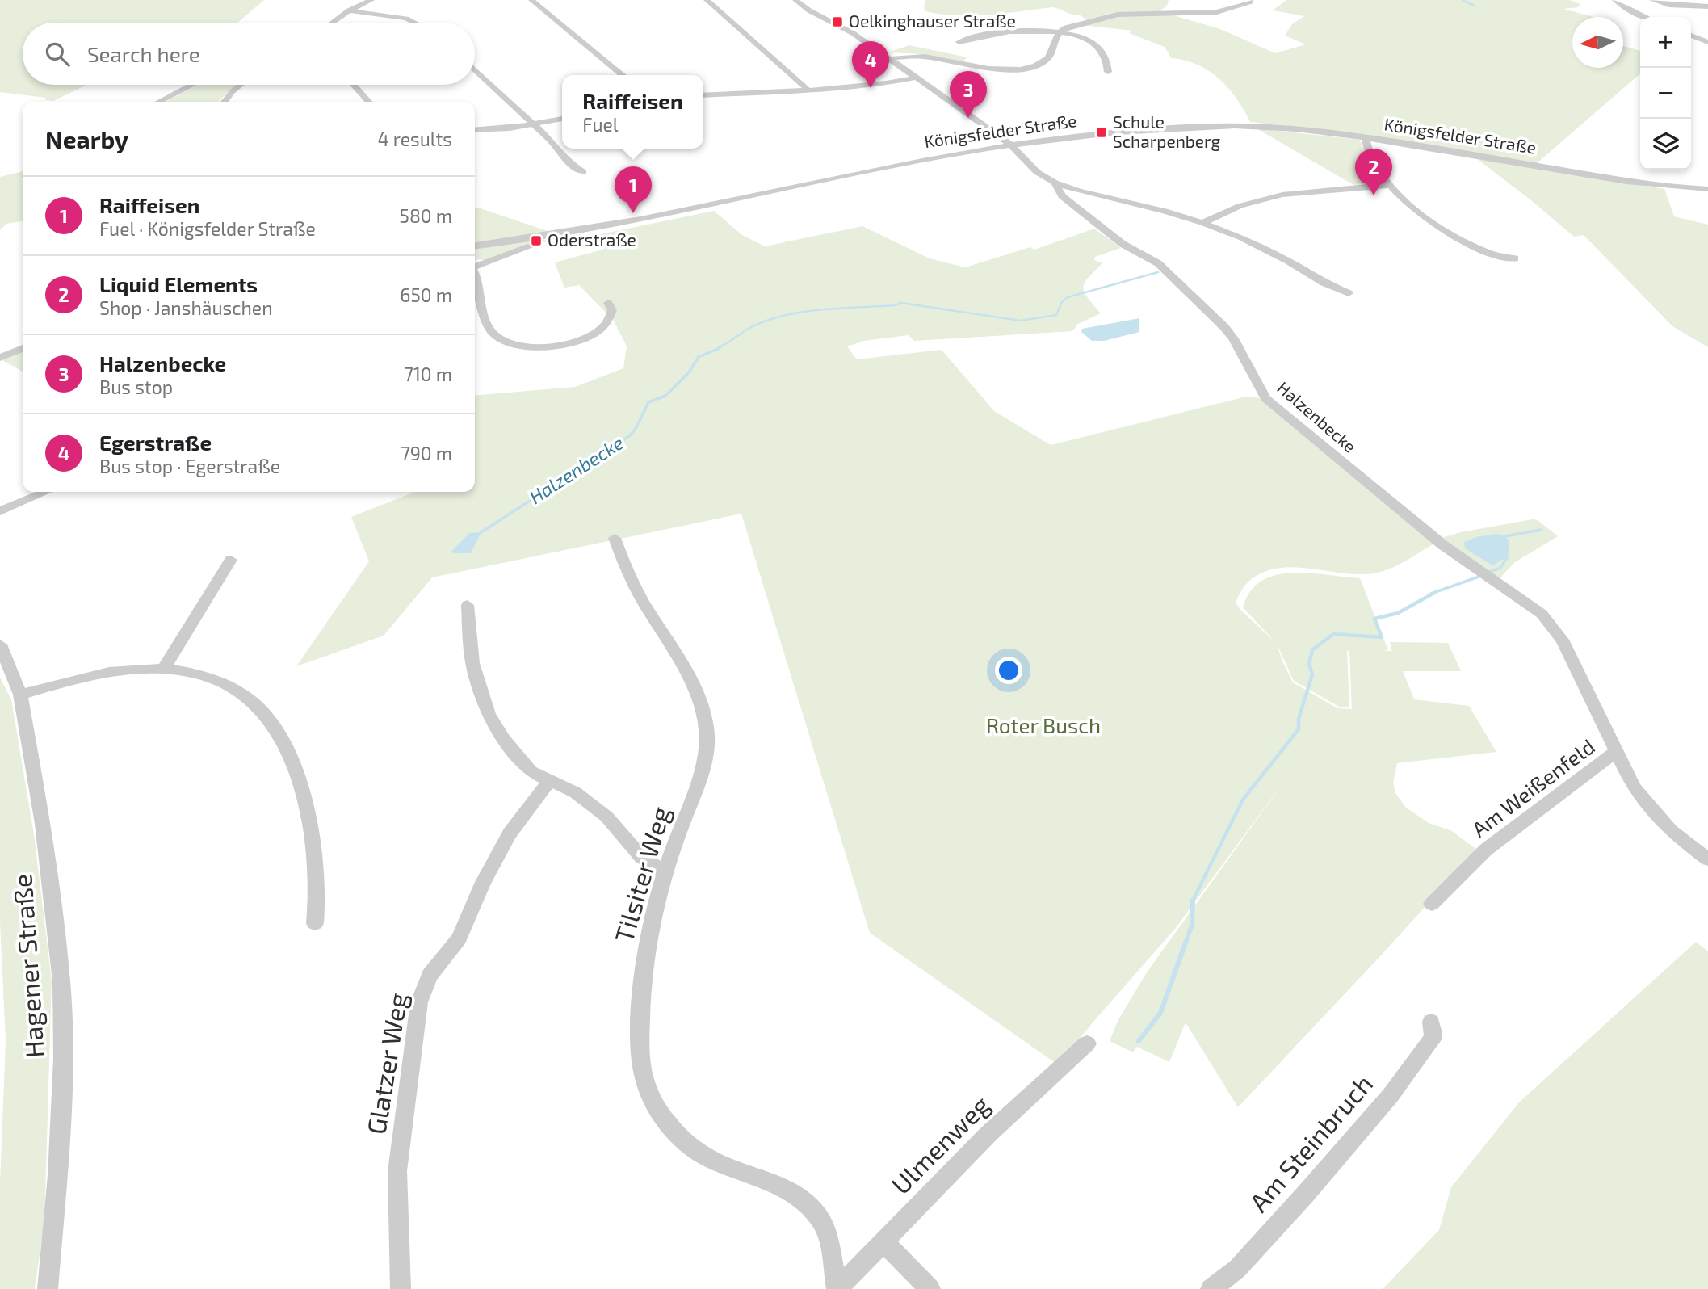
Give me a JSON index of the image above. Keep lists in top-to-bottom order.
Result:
{
  "streets": {
    "street": [
      "Königsfelder Straße",
      "Halzenbecke",
      "Am Weißenfeld",
      "Tilsiter Weg",
      "Hagener Straße",
      "Glatzer Weg",
      "Am Steinbruch",
      "Ulmenweg"
    ]
  },
  "crossings": [
    ["Halzenbecke", "Am Weißenfeld"],
    ["Tilsiter Weg", "Ulmenweg"]
  ],
  "water": ["Halzenbecke"],
  "parks": ["Roter Busch"],
  "places": {
    "transit": ["Oelkinghauser Straße", "Schule Scharpenberg", "Oderstraße"]
  },
  "north": "left",
  "page": {
    "map_buttons": ["+", "−"],
    "search": "Search here",
    "pins": [
      "4",
      "3",
      "2",
      "1"
    ],
    "popup": ["Raiffeisen", "Fuel"],
    "heading": ["Nearby", "4 results"],
    "list": [
      {
        "mark": "1",
        "name": "Raiffeisen",
        "note": "Fuel · Königsfelder Straße",
        "value": "580 m"
      },
      {
        "mark": "2",
        "name": "Liquid Elements",
        "note": "Shop · Janshäuschen",
        "value": "650 m"
      },
      {
        "mark": "3",
        "name": "Halzenbecke",
        "note": "Bus stop",
        "value": "710 m"
      },
      {
        "mark": "4",
        "name": "Egerstraße",
        "note": "Bus stop · Egerstraße",
        "value": "790 m"
      }
    ]
  }
}
